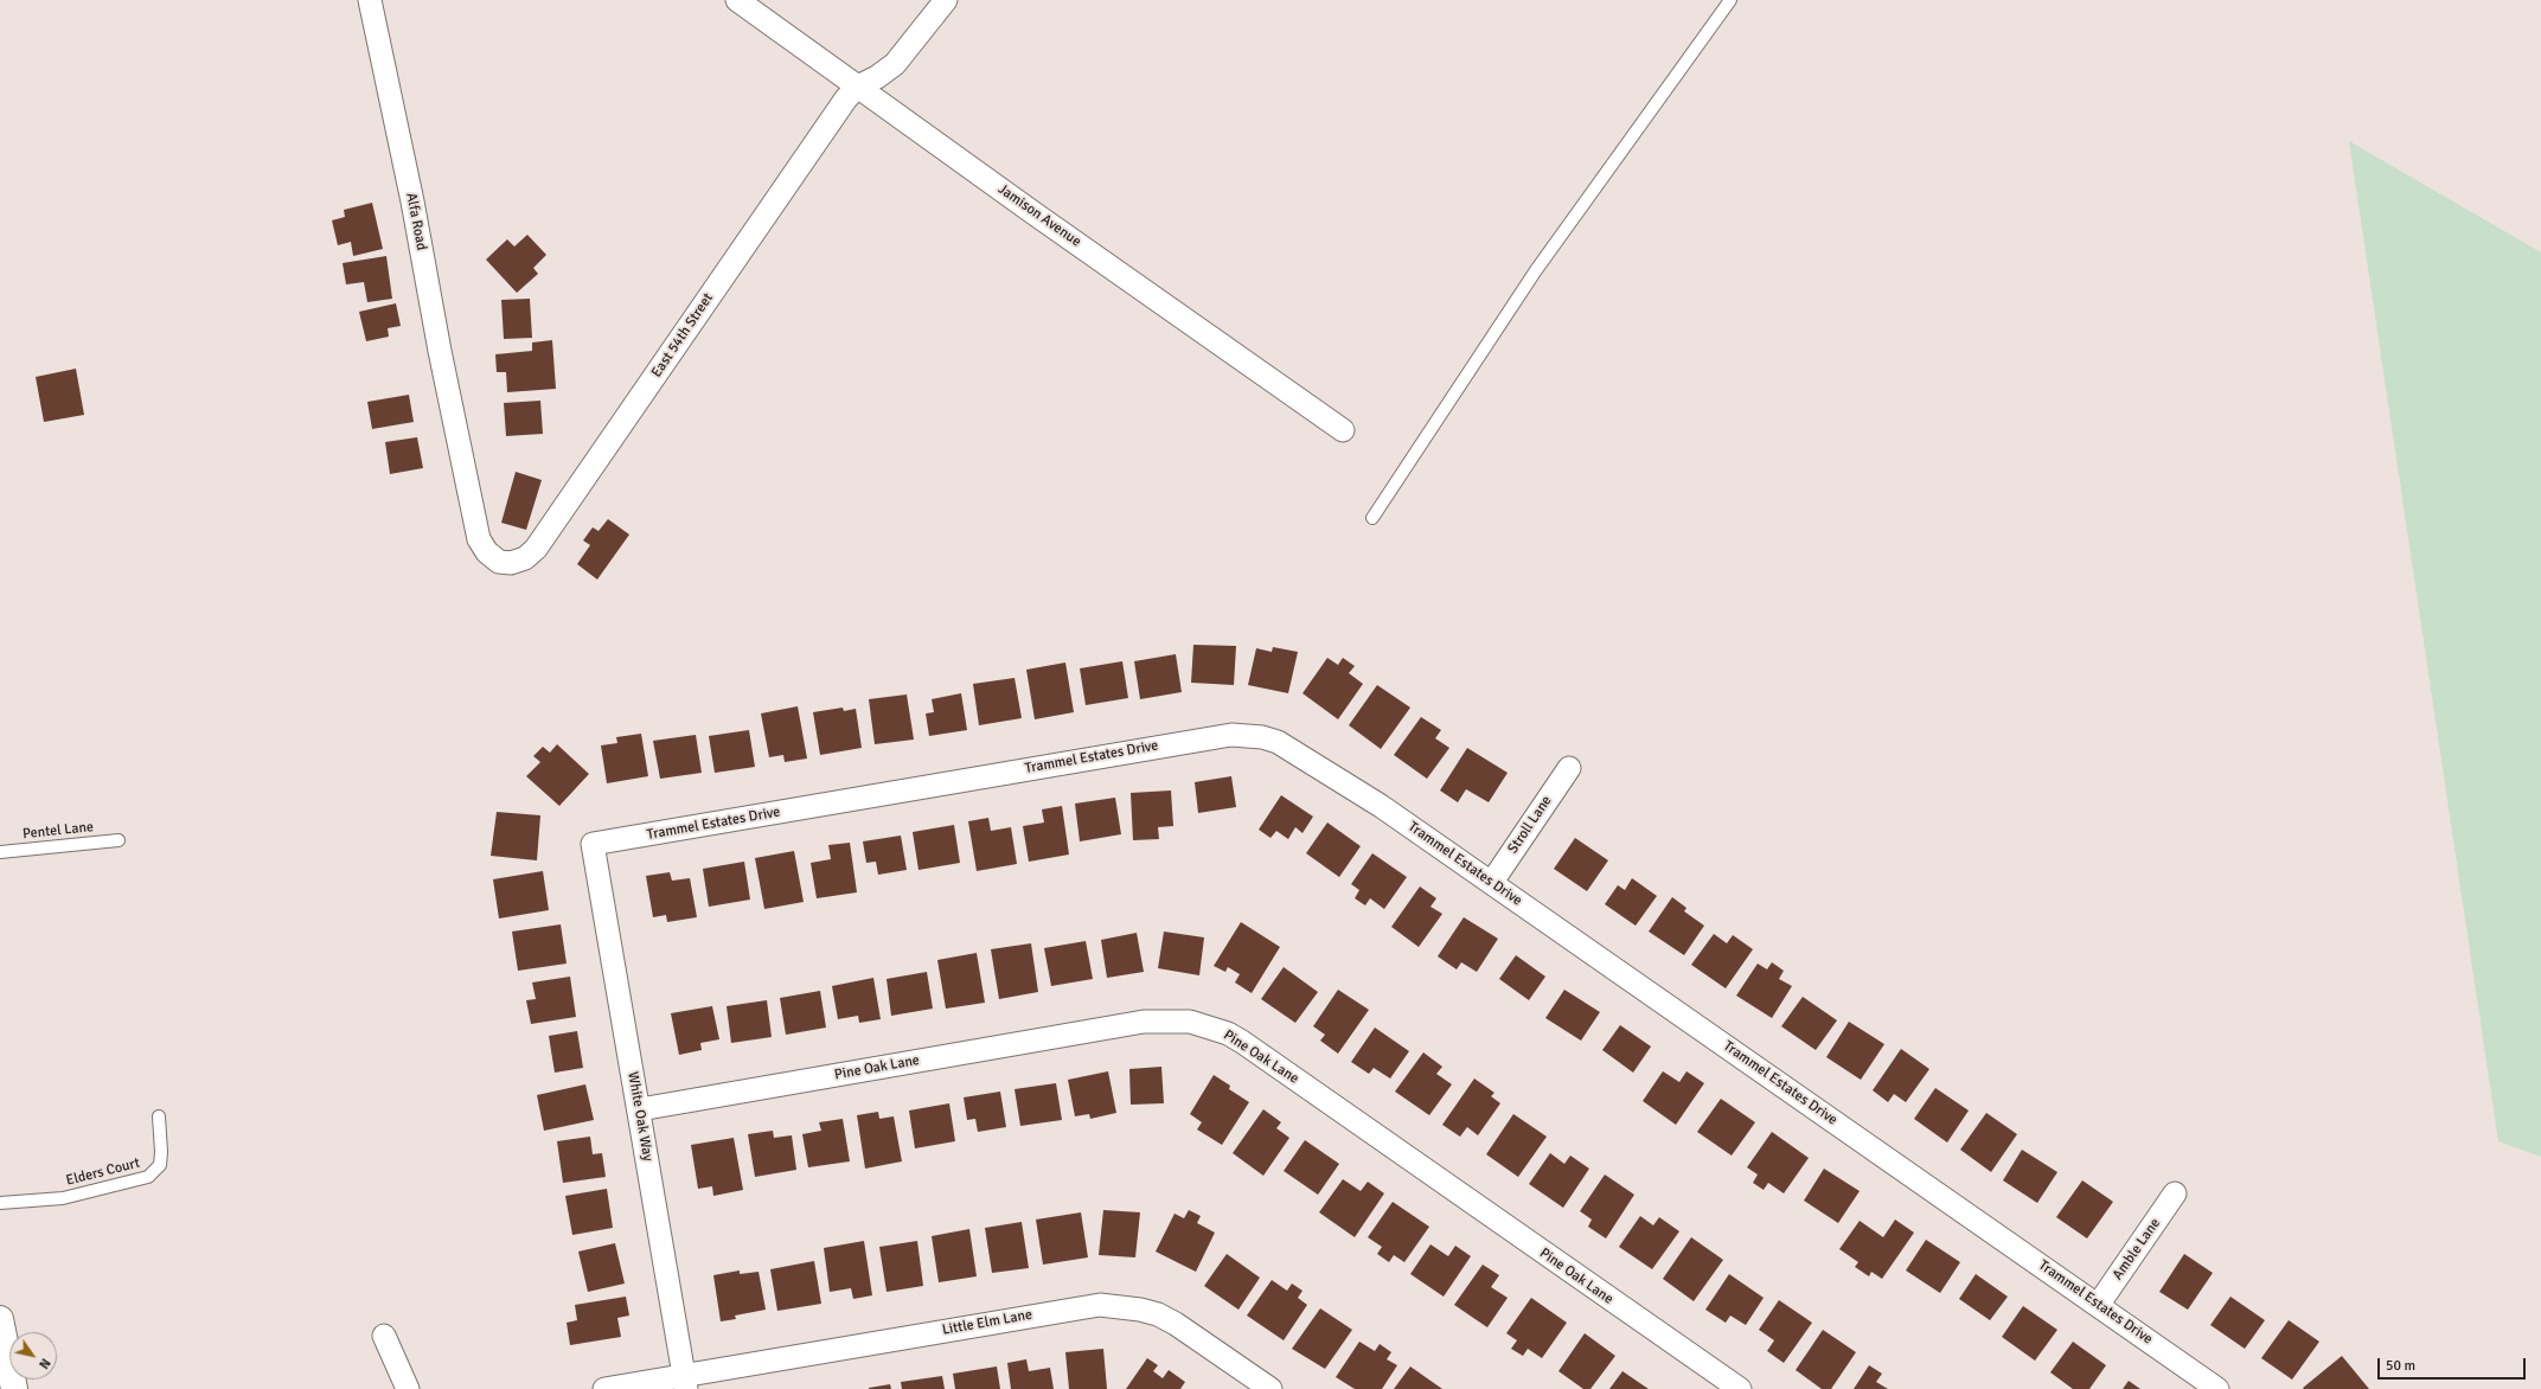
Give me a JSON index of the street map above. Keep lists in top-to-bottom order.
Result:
{
  "streets": {
    "street": [
      "Jamison Avenue",
      "Alfa Road",
      "East 54th Street",
      "Trammel Estates Drive",
      "Stroll Lane",
      "Pine Oak Lane",
      "White Oak Way",
      "Amble Lane",
      "Little Elm Lane"
    ],
    "lane": ["Pentel Lane", "Elders Court"]
  },
  "crossings": [
    ["Jamison Avenue", "East 54th Street"],
    ["Alfa Road", "East 54th Street"],
    ["Trammel Estates Drive", "Stroll Lane"],
    ["Trammel Estates Drive", "White Oak Way"],
    ["Trammel Estates Drive", "Amble Lane"],
    ["Pine Oak Lane", "White Oak Way"],
    ["White Oak Way", "Little Elm Lane"]
  ],
  "scale_bar": "50 m",
  "north": "bottom right"
}
